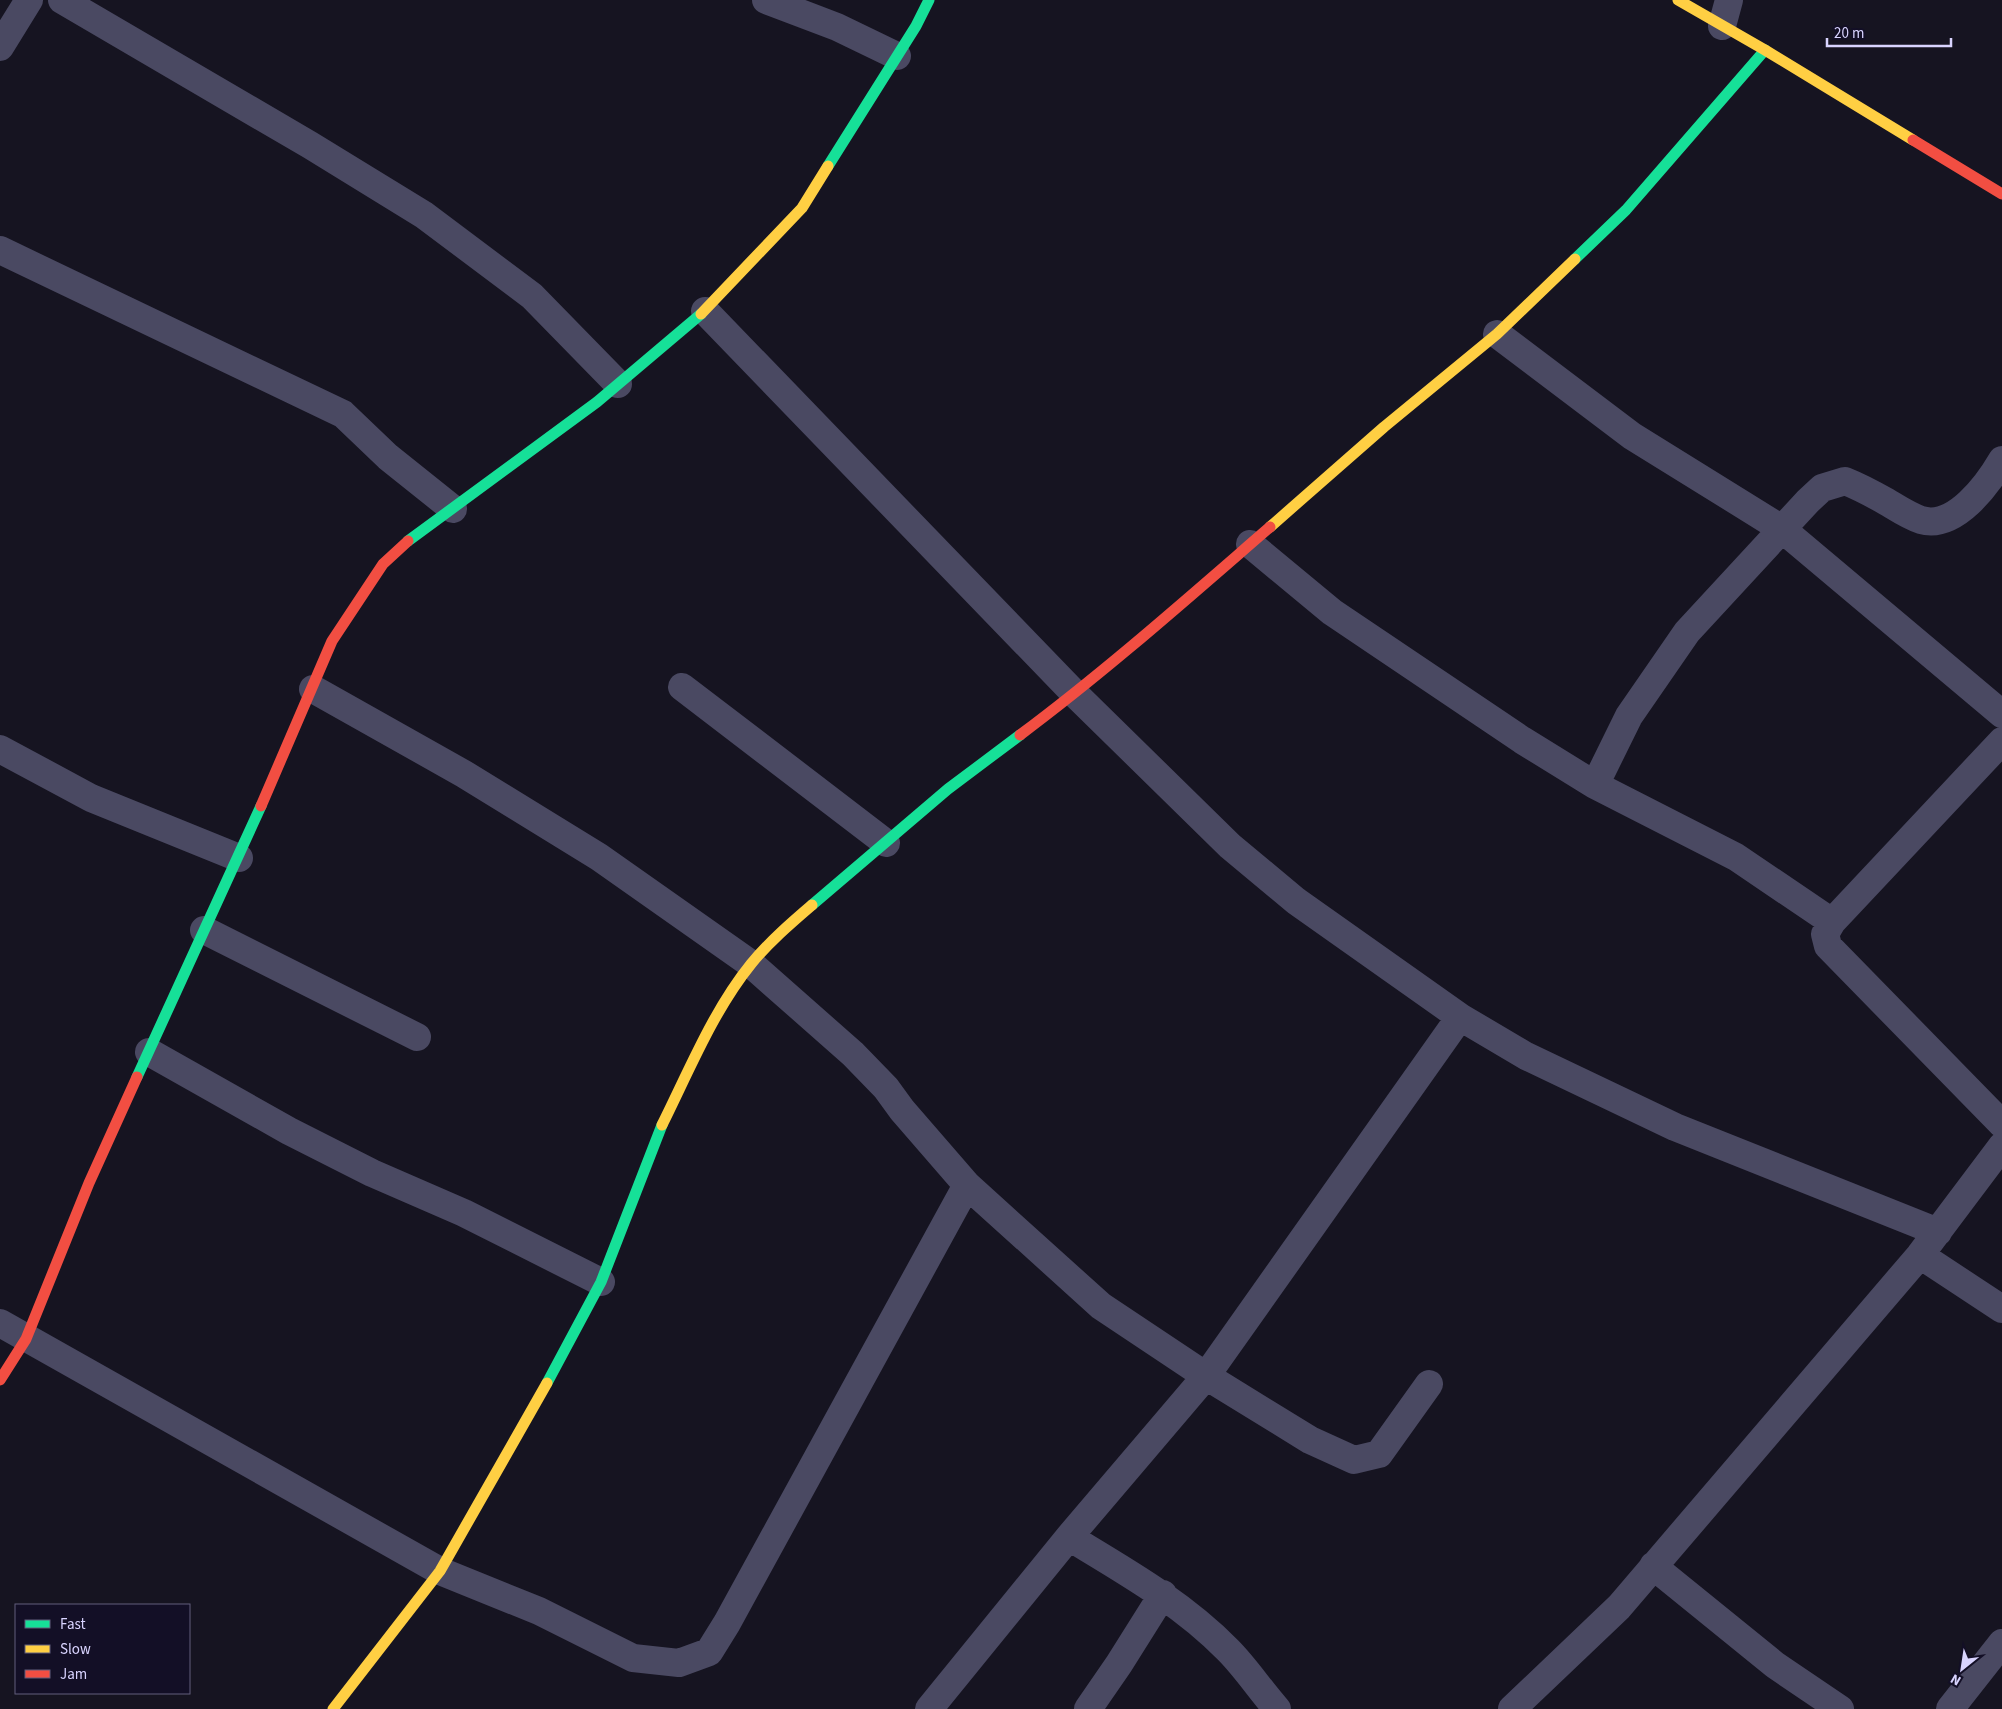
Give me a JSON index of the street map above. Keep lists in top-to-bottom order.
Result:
{
  "legend": ["Fast", "Slow", "Jam"],
  "scale_bar": "20 m",
  "north": "bottom left"
}
